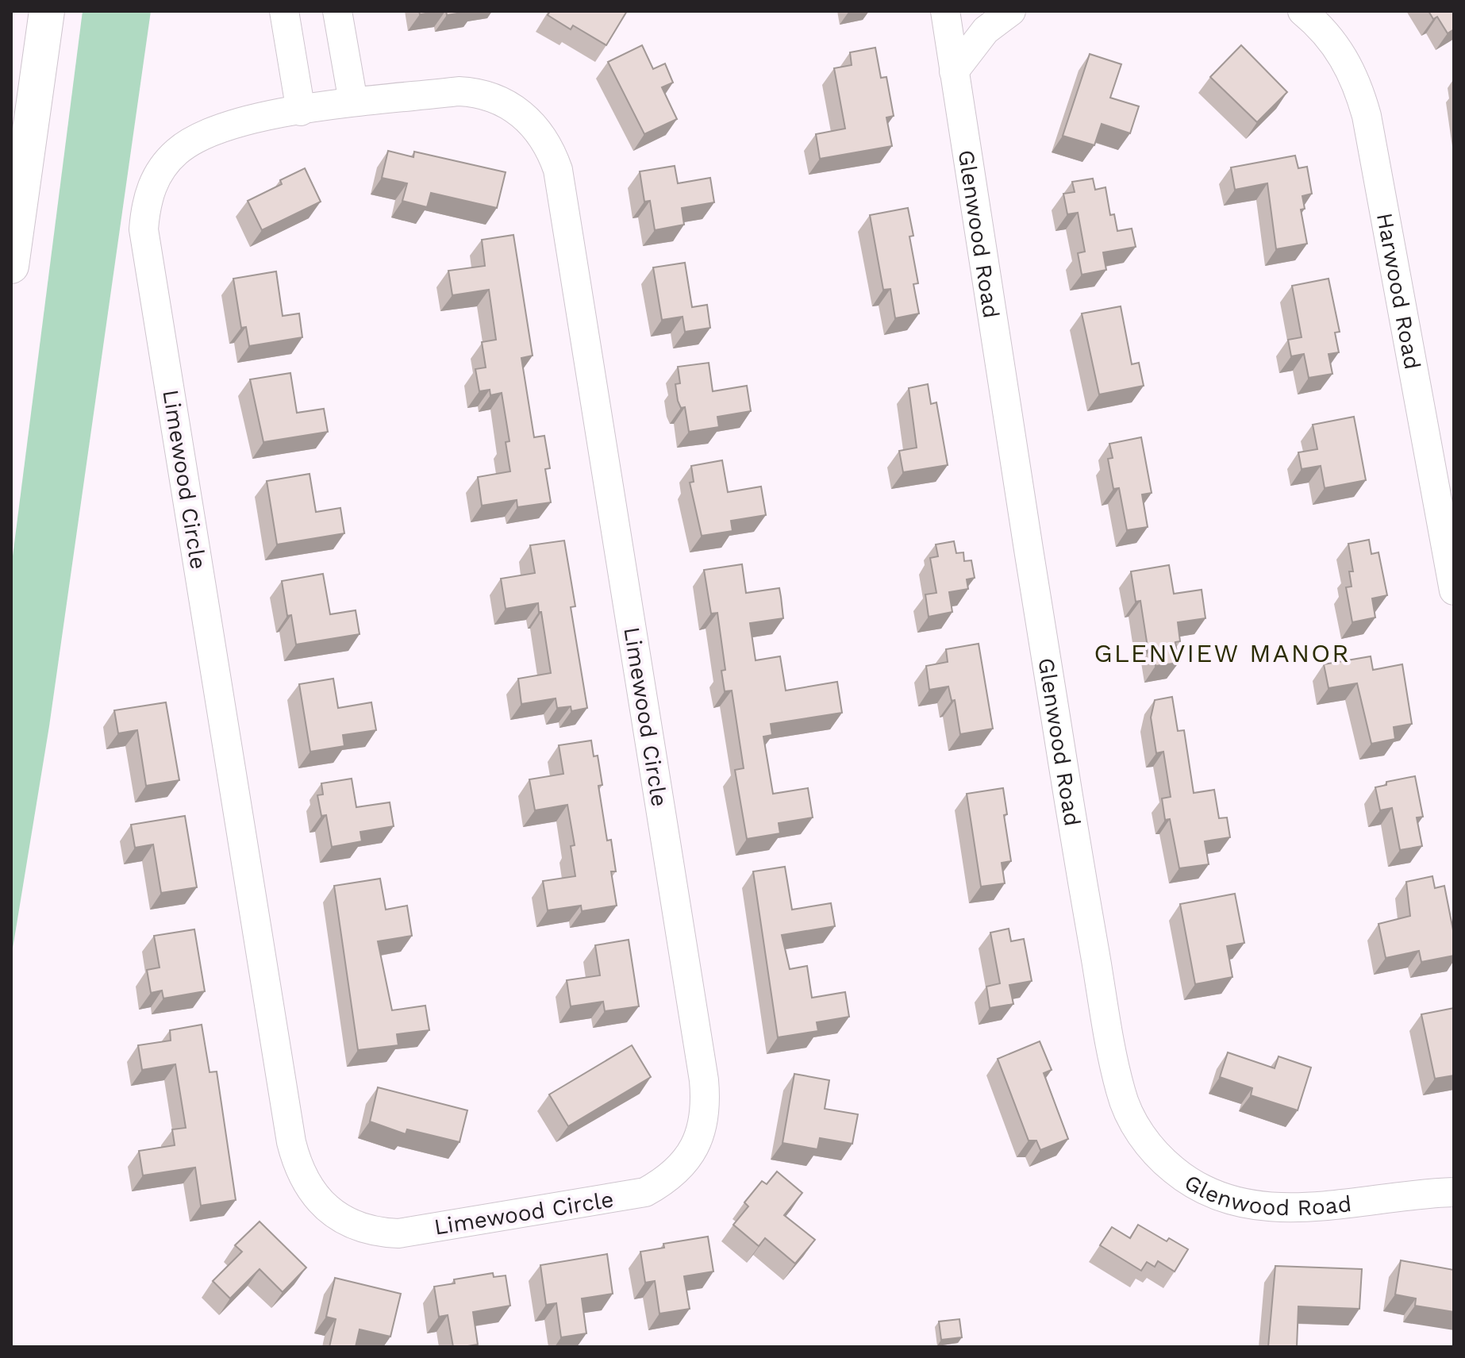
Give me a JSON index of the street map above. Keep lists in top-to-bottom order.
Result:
{
  "streets": {
    "street": ["Glenwood Road", "Harwood Road", "Limewood Circle"]
  },
  "districts": ["GLENVIEW MANOR"]
}
